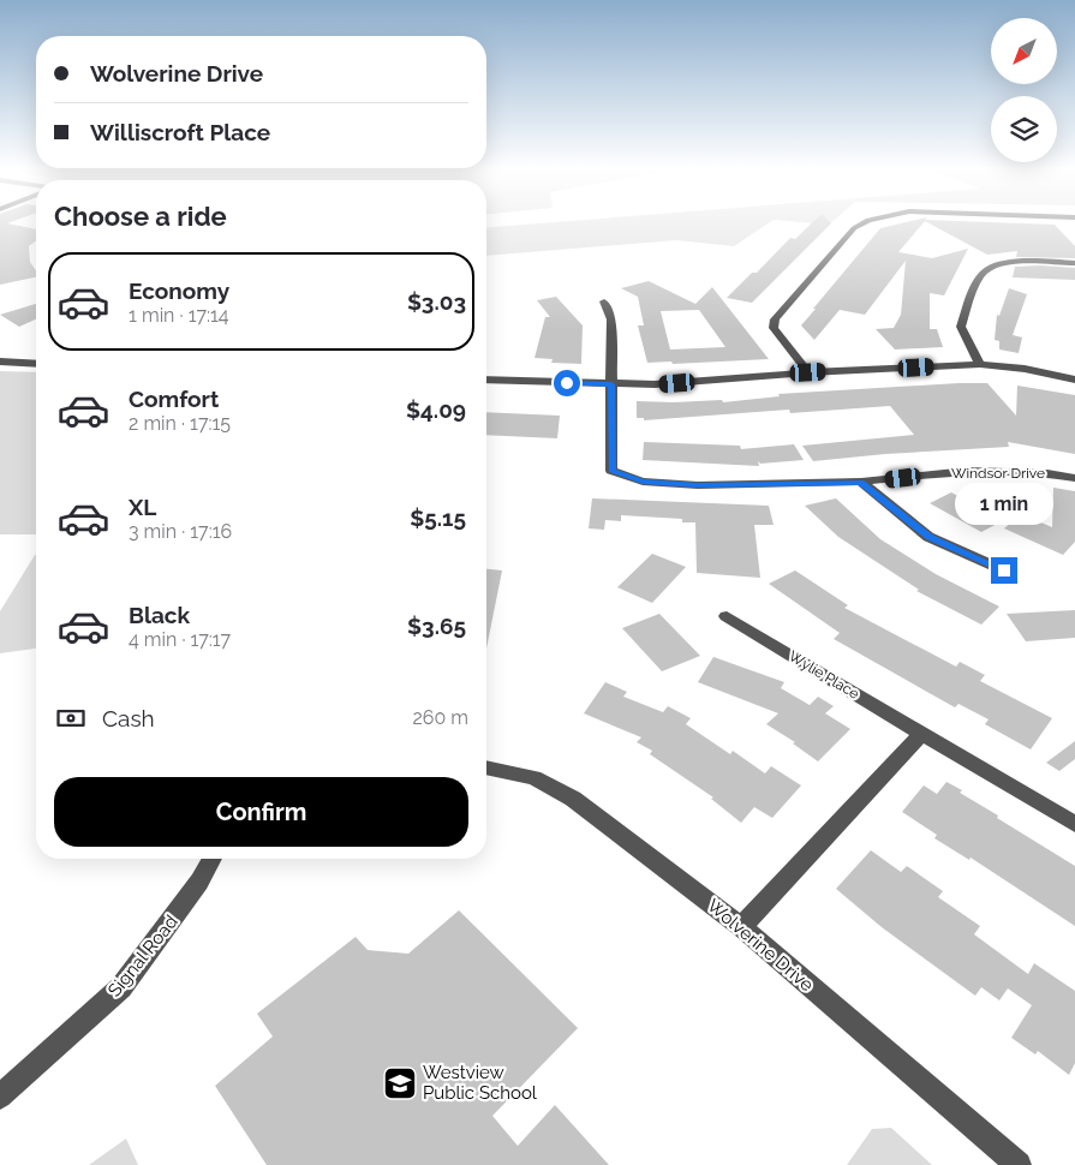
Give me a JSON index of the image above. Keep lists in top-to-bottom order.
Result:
{
  "streets": {
    "street": [
      "Windsor Drive",
      "Wylie Place",
      "Wolverine Drive",
      "Signal Road"
    ]
  },
  "places": {
    "school or university": ["Westview Public School"]
  },
  "north": "bottom left",
  "page": {
    "banner": ["Wolverine Drive", "Williscroft Place"],
    "heading": "Choose a ride",
    "list": [
      {
        "name": "Economy",
        "note": "1 min · 17:14",
        "value": "$3.03"
      },
      {
        "name": "Comfort",
        "note": "2 min · 17:15",
        "value": "$4.09"
      },
      {
        "name": "XL",
        "note": "3 min · 17:16",
        "value": "$5.15"
      },
      {
        "name": "Black",
        "note": "4 min · 17:17",
        "value": "$3.65"
      }
    ],
    "bubble": "1 min",
    "pay": ["Cash", "260 m"],
    "buttons": "Confirm"
  }
}
